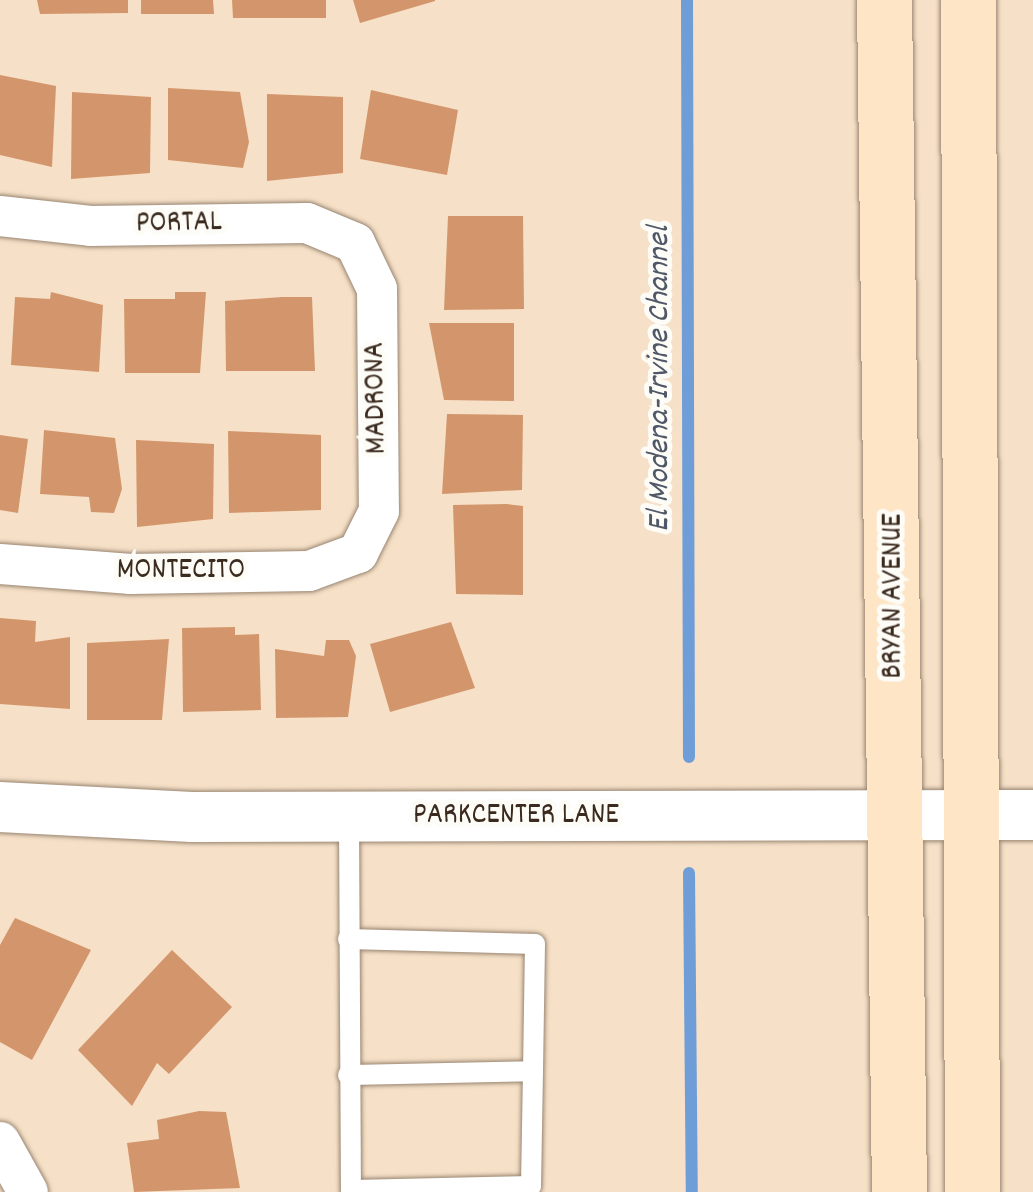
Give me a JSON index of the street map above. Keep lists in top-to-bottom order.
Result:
{
  "streets": {
    "main road": ["BRYAN AVENUE"],
    "street": [
      "PORTAL",
      "MADRONA",
      "MONTECITO",
      "PARKCENTER LANE"
    ]
  },
  "crossings": [
    ["PORTAL", "MADRONA"],
    ["MADRONA", "MONTECITO"],
    ["BRYAN AVENUE", "PARKCENTER LANE"]
  ],
  "water": ["El Modena-Irvine Channel"]
}
